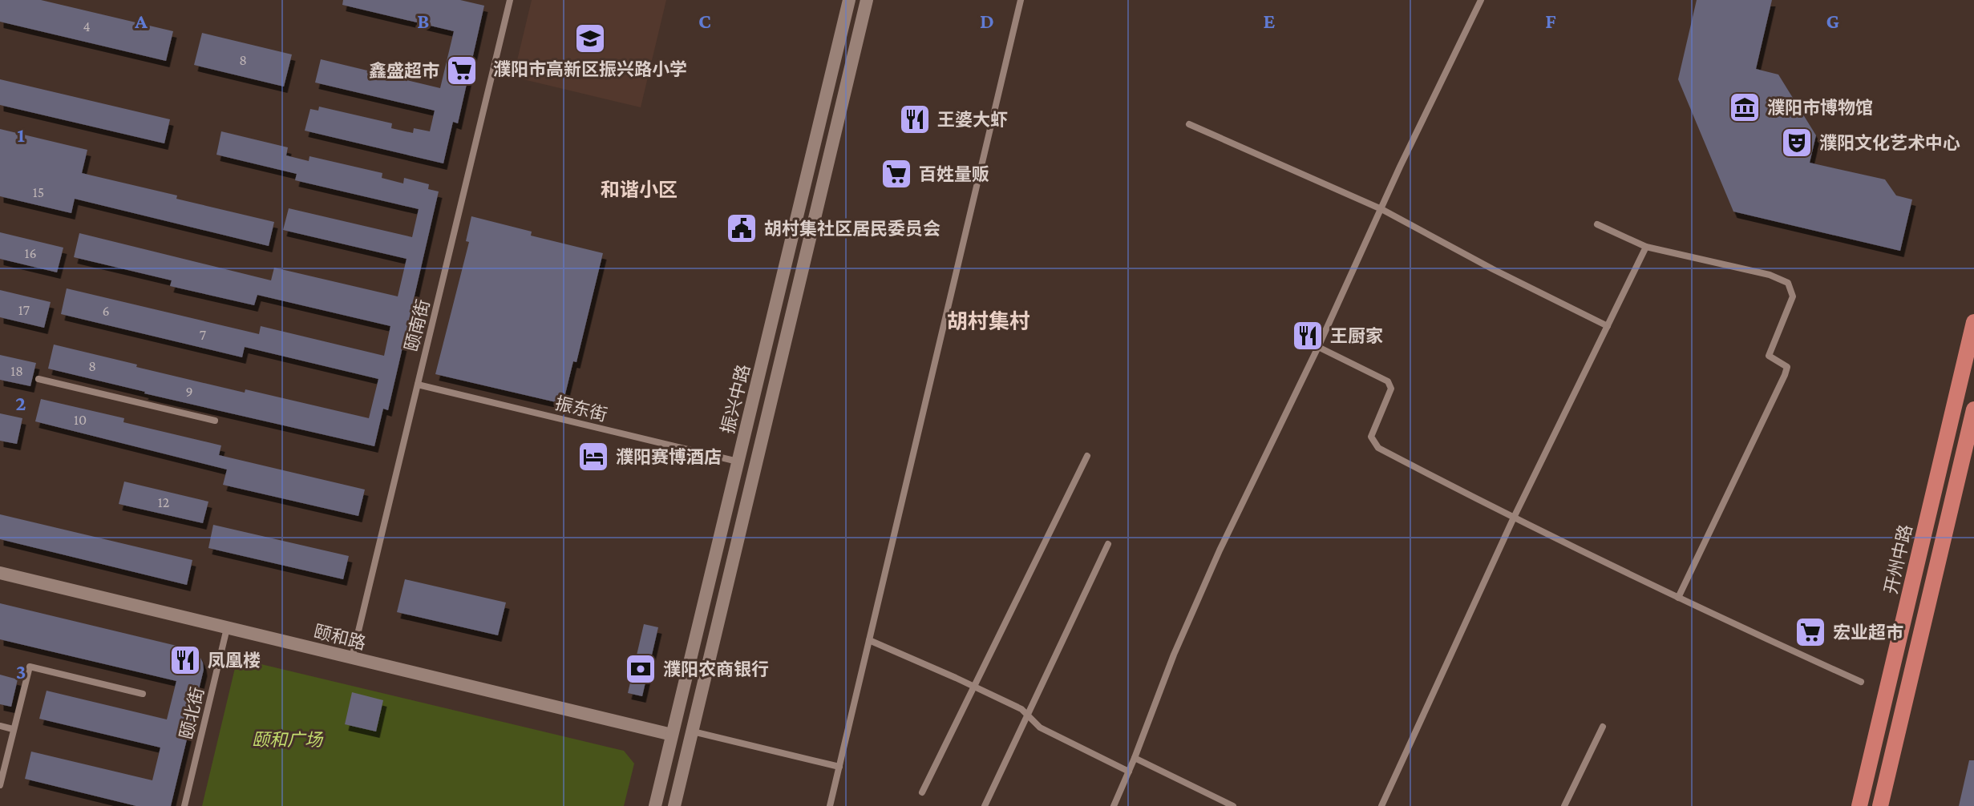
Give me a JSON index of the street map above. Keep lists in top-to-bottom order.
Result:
{
  "streets": {
    "main road": ["开州中路"],
    "street": [
      "颐南街",
      "振兴中路",
      "振东街",
      "颐和路",
      "颐北街"
    ]
  },
  "crossings": [
    ["颐南街", "振东街"],
    ["颐南街", "颐和路"],
    ["振兴中路", "振东街"],
    ["振兴中路", "颐和路"],
    ["颐和路", "颐北街"]
  ],
  "districts": ["和谐小区", "胡村集村"],
  "parks": ["颐和广场"],
  "places": {
    "school or university": ["濮阳市高新区振兴路小学"],
    "supermarket": ["鑫盛超市", "百姓量贩", "宏业超市"],
    "museum": ["濮阳市博物馆"],
    "restaurant": ["王婆大虾", "王厨家", "凤凰楼"],
    "theatre": ["濮阳文化艺术中心"],
    "public building": ["胡村集社区居民委员会"],
    "hotel": ["濮阳赛博酒店"],
    "bank": ["濮阳农商银行"]
  },
  "house_numbers": [
    "4",
    "8",
    "15",
    "16",
    "17",
    "6",
    "7",
    "8",
    "18",
    "9",
    "10",
    "12"
  ],
  "grid": {
    "columns": [
      "A",
      "B",
      "C",
      "D",
      "E",
      "F",
      "G"
    ],
    "rows": ["1", "2", "3"]
  }
}
